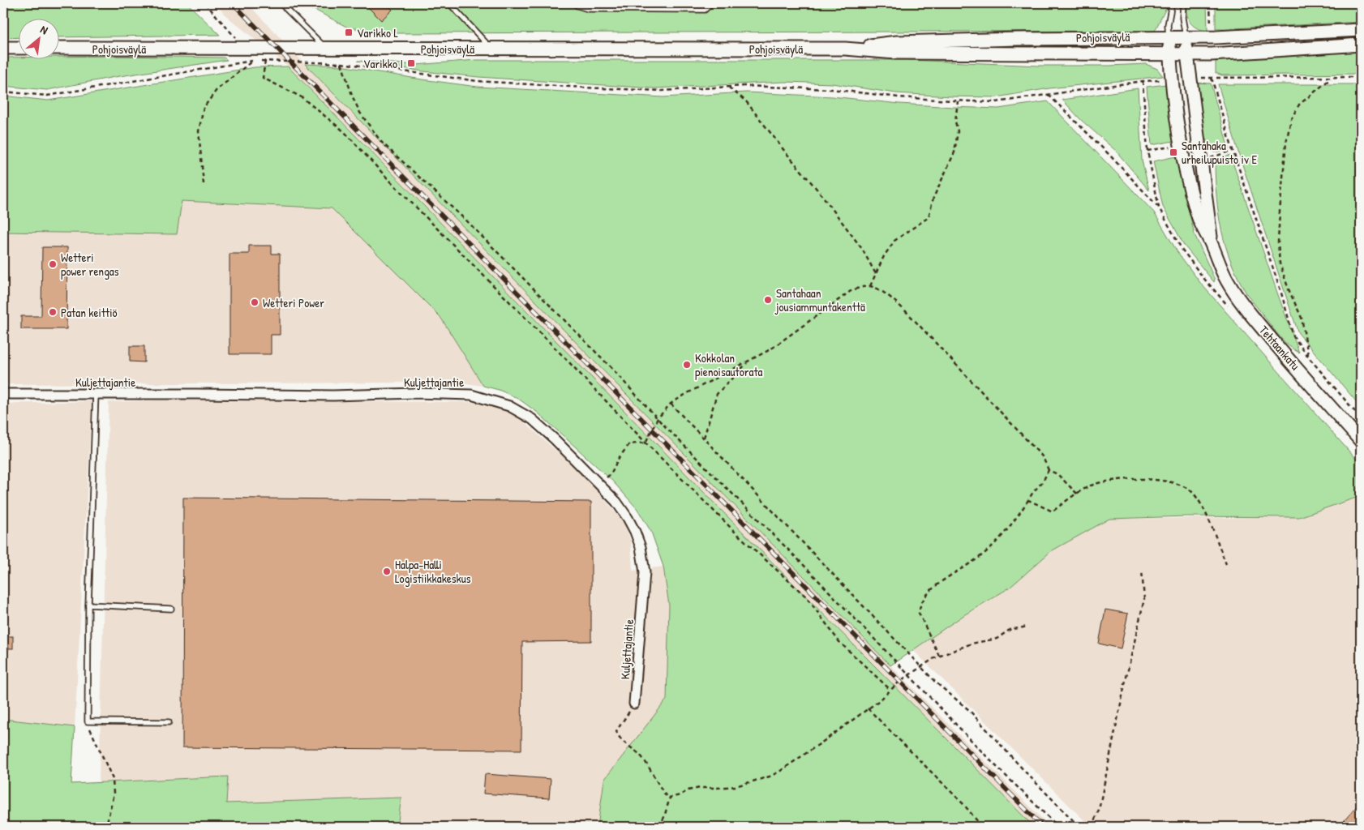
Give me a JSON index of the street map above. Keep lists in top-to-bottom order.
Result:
{
  "streets": {
    "main road": ["Pohjoisväylä", "Tehtaankatu"],
    "street": ["Kuljettajantie"]
  },
  "crossings": [
    ["Pohjoisväylä", "Tehtaankatu"]
  ],
  "places": {
    "transit": ["Varikko L", "Varikko I", "Santahaka urheilupuisto iv E"],
    "other": [
      "Wetteri power rengas",
      "Santahaan jousiammuntakenttä",
      "Wetteri Power",
      "Patan keittiö",
      "Kokkolan pienoisautorata",
      "Halpa-Halli Logistiikkakeskus"
    ]
  },
  "north": "top right"
}
